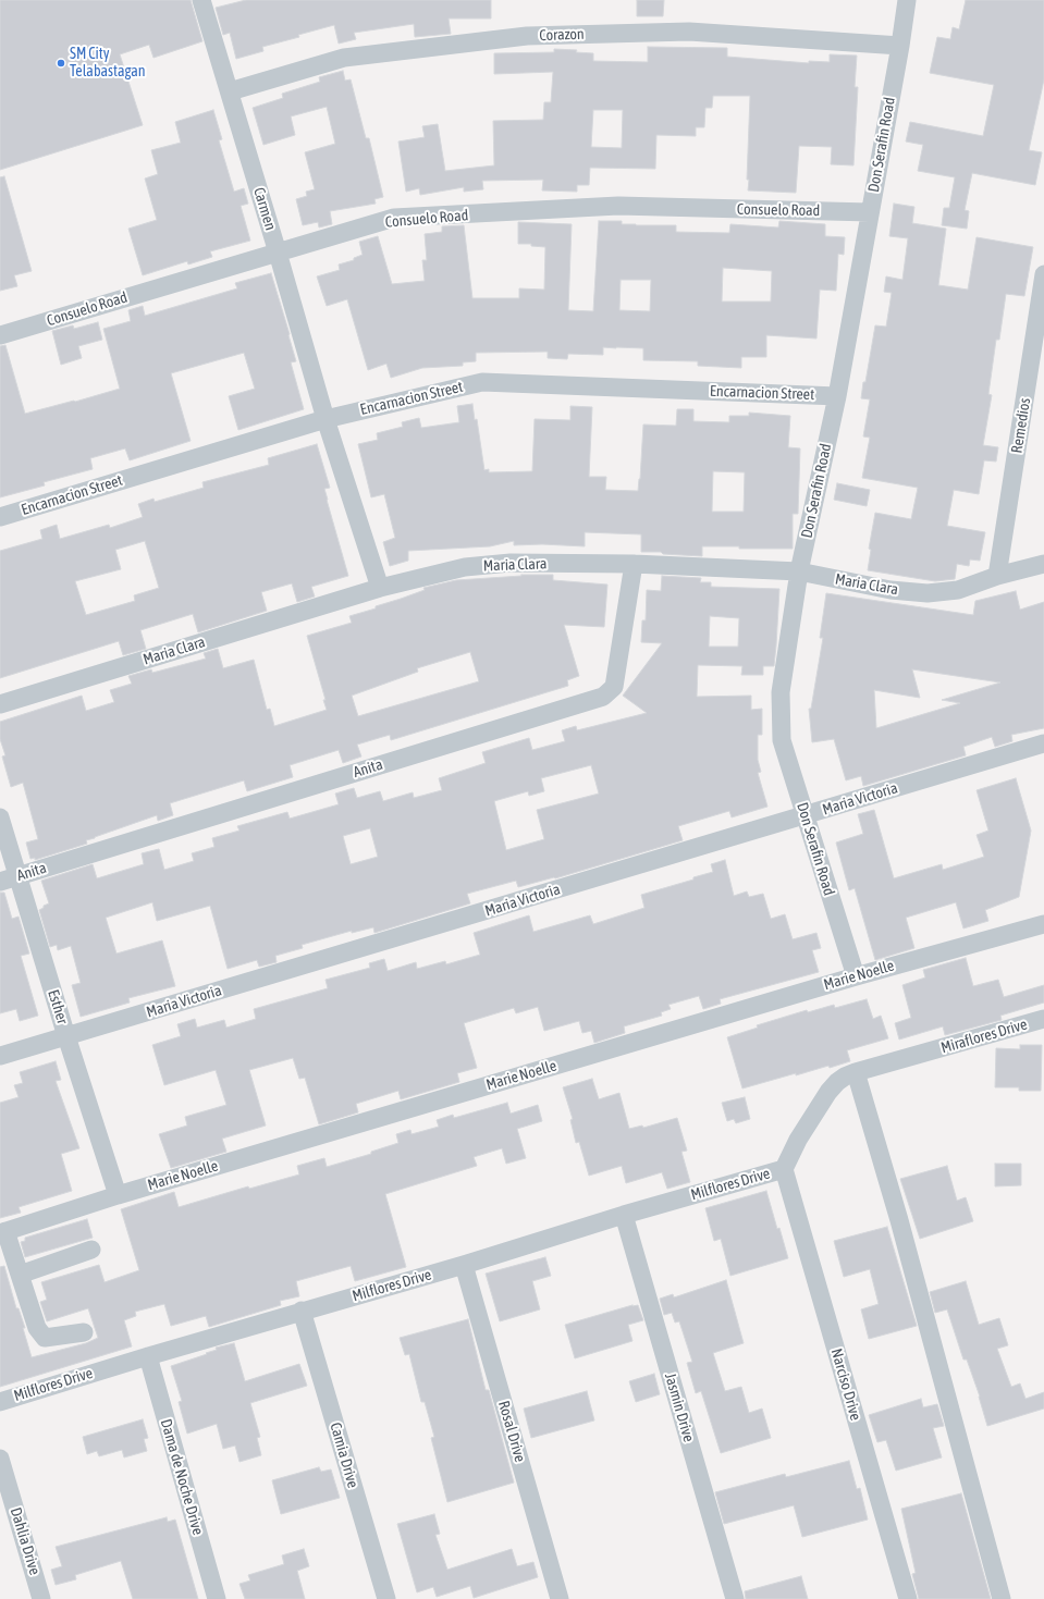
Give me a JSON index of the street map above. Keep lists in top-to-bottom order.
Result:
{
  "streets": {
    "street": [
      "Corazon",
      "Don Serafin Road",
      "Carmen",
      "Consuelo Road",
      "Encarnacion Street",
      "Remedios",
      "Maria Clara",
      "Anita",
      "Maria Victoria",
      "Marie Noelle",
      "Esther",
      "Miraflores Drive",
      "Milflores Drive",
      "Narciso Drive",
      "Jasmin Drive",
      "Rosal Drive",
      "Camia Drive",
      "Dama de Noche Drive",
      "Dahlia Drive"
    ]
  },
  "crossings": [
    ["Corazon", "Don Serafin Road"],
    ["Corazon", "Carmen"],
    ["Don Serafin Road", "Consuelo Road"],
    ["Don Serafin Road", "Encarnacion Street"],
    ["Don Serafin Road", "Maria Clara"],
    ["Don Serafin Road", "Maria Victoria"],
    ["Don Serafin Road", "Marie Noelle"],
    ["Carmen", "Consuelo Road"],
    ["Carmen", "Encarnacion Street"],
    ["Carmen", "Maria Clara"],
    ["Remedios", "Maria Clara"],
    ["Maria Clara", "Anita"],
    ["Anita", "Esther"],
    ["Maria Victoria", "Esther"],
    ["Marie Noelle", "Esther"],
    ["Miraflores Drive", "Milflores Drive"],
    ["Miraflores Drive", "Narciso Drive"],
    ["Milflores Drive", "Narciso Drive"],
    ["Milflores Drive", "Jasmin Drive"],
    ["Milflores Drive", "Rosal Drive"],
    ["Milflores Drive", "Camia Drive"],
    ["Milflores Drive", "Dama de Noche Drive"]
  ],
  "places": ["SM City Telabastagan"]
}
